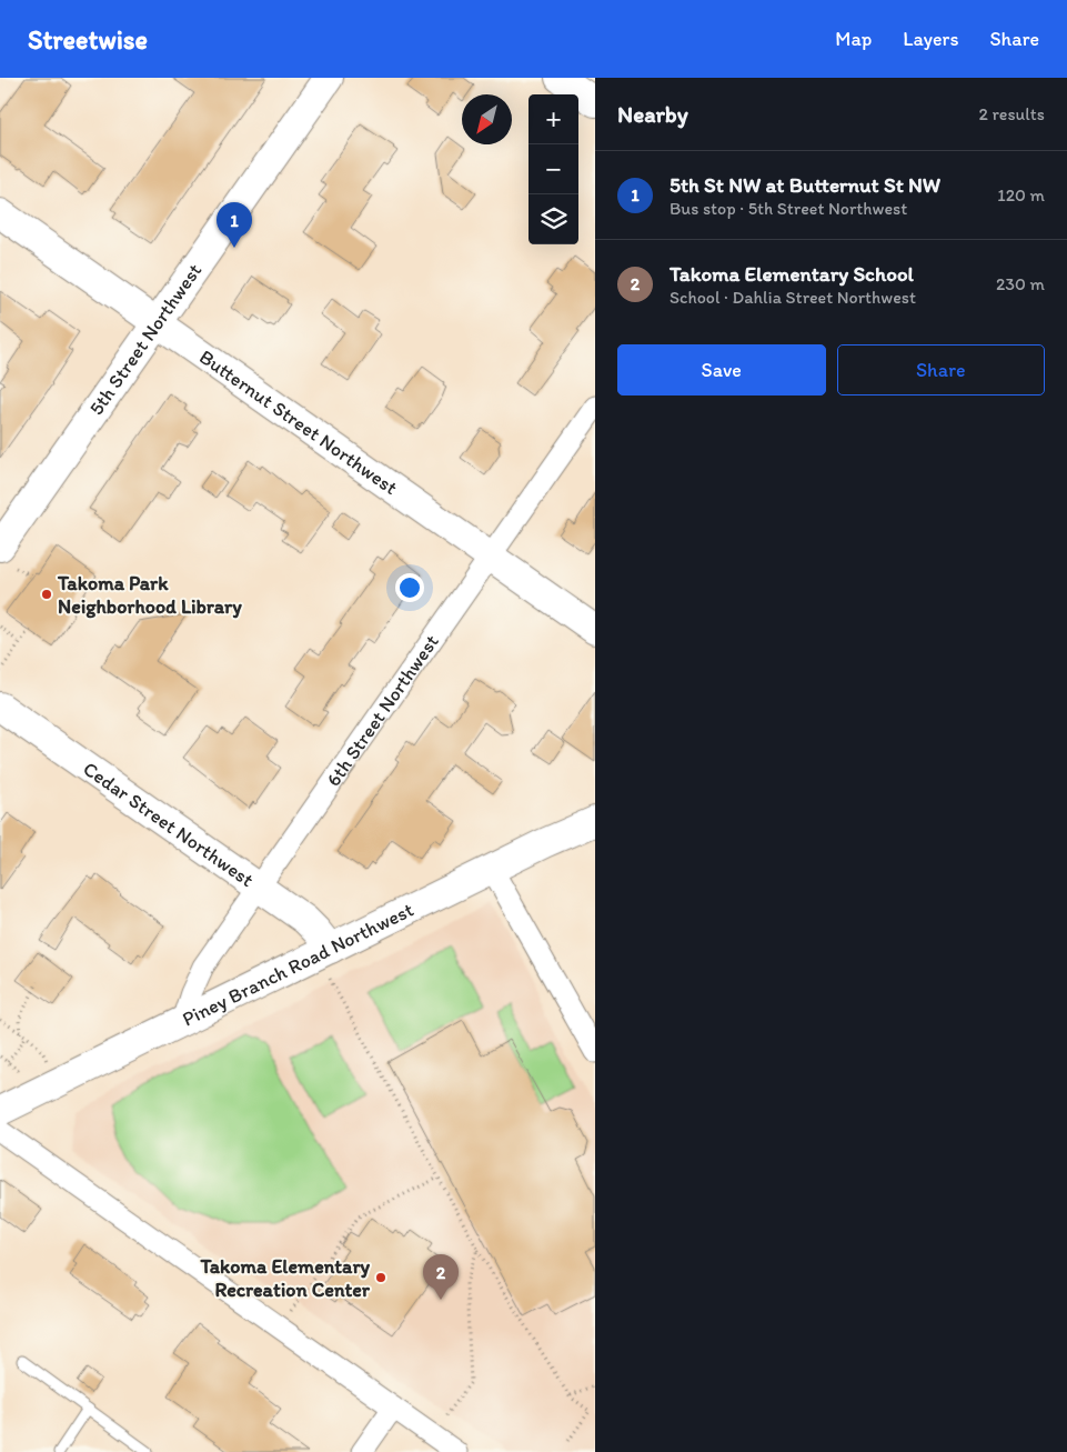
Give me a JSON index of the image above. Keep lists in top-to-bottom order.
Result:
{
  "streets": {
    "street": [
      "5th Street Northwest",
      "Butternut Street Northwest",
      "6th Street Northwest",
      "Cedar Street Northwest",
      "Piney Branch Road Northwest"
    ]
  },
  "crossings": [
    ["5th Street Northwest", "Butternut Street Northwest"],
    ["Butternut Street Northwest", "6th Street Northwest"],
    ["6th Street Northwest", "Cedar Street Northwest"],
    ["6th Street Northwest", "Piney Branch Road Northwest"],
    ["Cedar Street Northwest", "Piney Branch Road Northwest"]
  ],
  "places": ["Takoma Park Neighborhood Library", "Takoma Elementary Recreation Center"],
  "north": "bottom left",
  "page": {
    "header": "Streetwise",
    "nav": ["Map", "Layers", "Share"],
    "heading": ["Nearby", "2 results"],
    "map_buttons": ["+", "−"],
    "list": [
      {
        "mark": "1",
        "name": "5th St NW at Butternut St NW",
        "note": "Bus stop · 5th Street Northwest",
        "value": "120 m"
      },
      {
        "mark": "2",
        "name": "Takoma Elementary School",
        "note": "School · Dahlia Street Northwest",
        "value": "230 m"
      }
    ],
    "pins": ["1", "2"],
    "buttons": ["Save", "Share"]
  }
}
